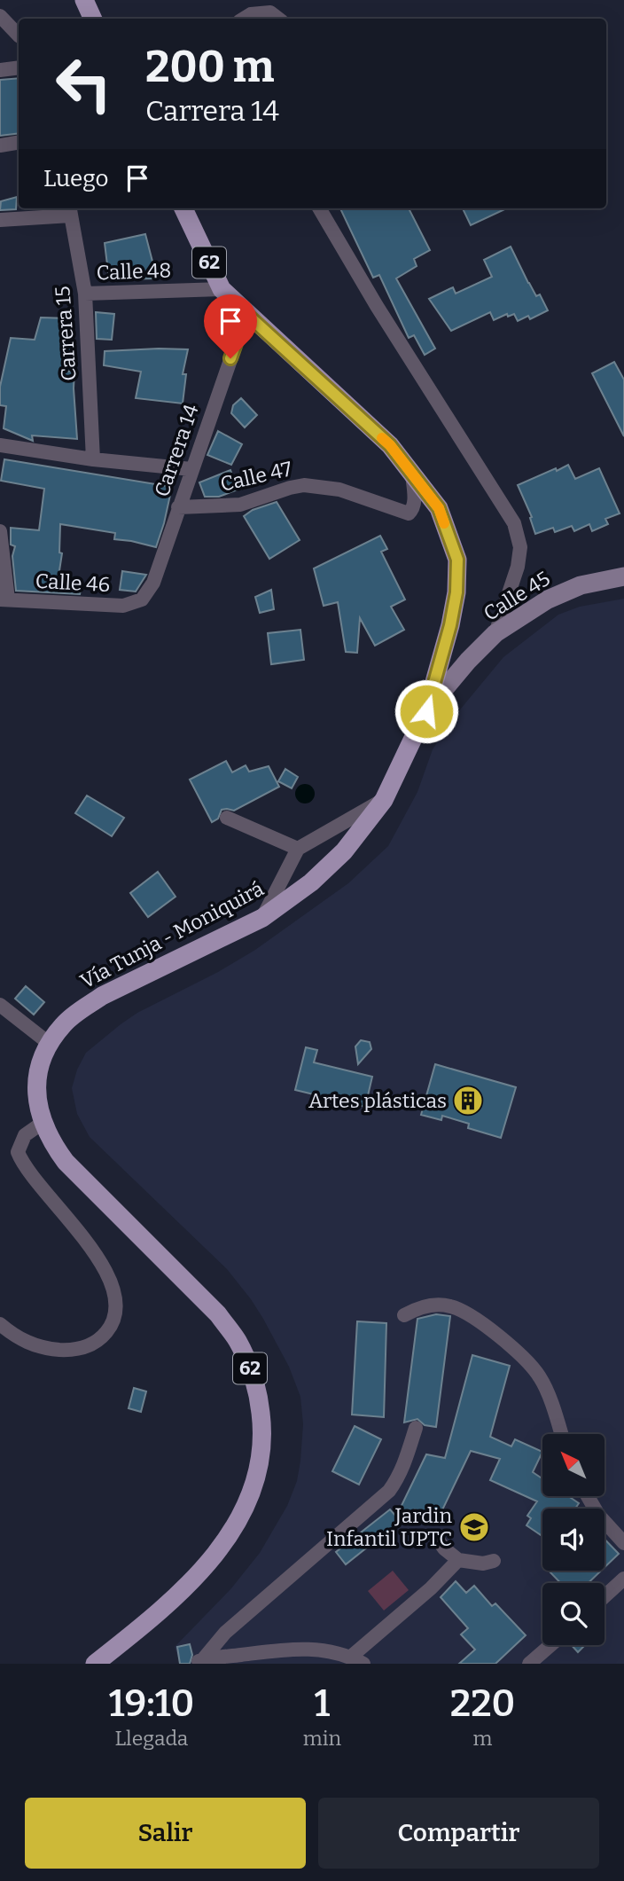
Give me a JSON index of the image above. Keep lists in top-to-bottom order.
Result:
{
  "streets": {
    "main road": ["62", "Vía Tunja - Moniquirá"],
    "street": [
      "Calle 48",
      "Carrera 15",
      "Carrera 14",
      "Calle 47",
      "Calle 46",
      "Calle 45"
    ]
  },
  "crossings": [
    ["Calle 48", "Carrera 15"],
    ["Calle 48", "Vía Tunja - Moniquirá"],
    ["Carrera 15", "Calle 47"],
    ["Carrera 14", "Calle 47"],
    ["Carrera 14", "Calle 46"],
    ["Carrera 14", "Vía Tunja - Moniquirá"],
    ["Calle 47", "Vía Tunja - Moniquirá"],
    ["Calle 45", "Vía Tunja - Moniquirá"]
  ],
  "places": {
    "building": ["Artes plásticas"],
    "school or university": ["Jardin Infantil UPTC"]
  },
  "north": "top left",
  "page": {
    "turn": ["200 m", "Carrera 14"],
    "then": "Luego",
    "eta": [
      "19:10",
      "Llegada",
      "1",
      "min",
      "220",
      "m"
    ],
    "buttons": ["Salir", "Compartir"]
  }
}
